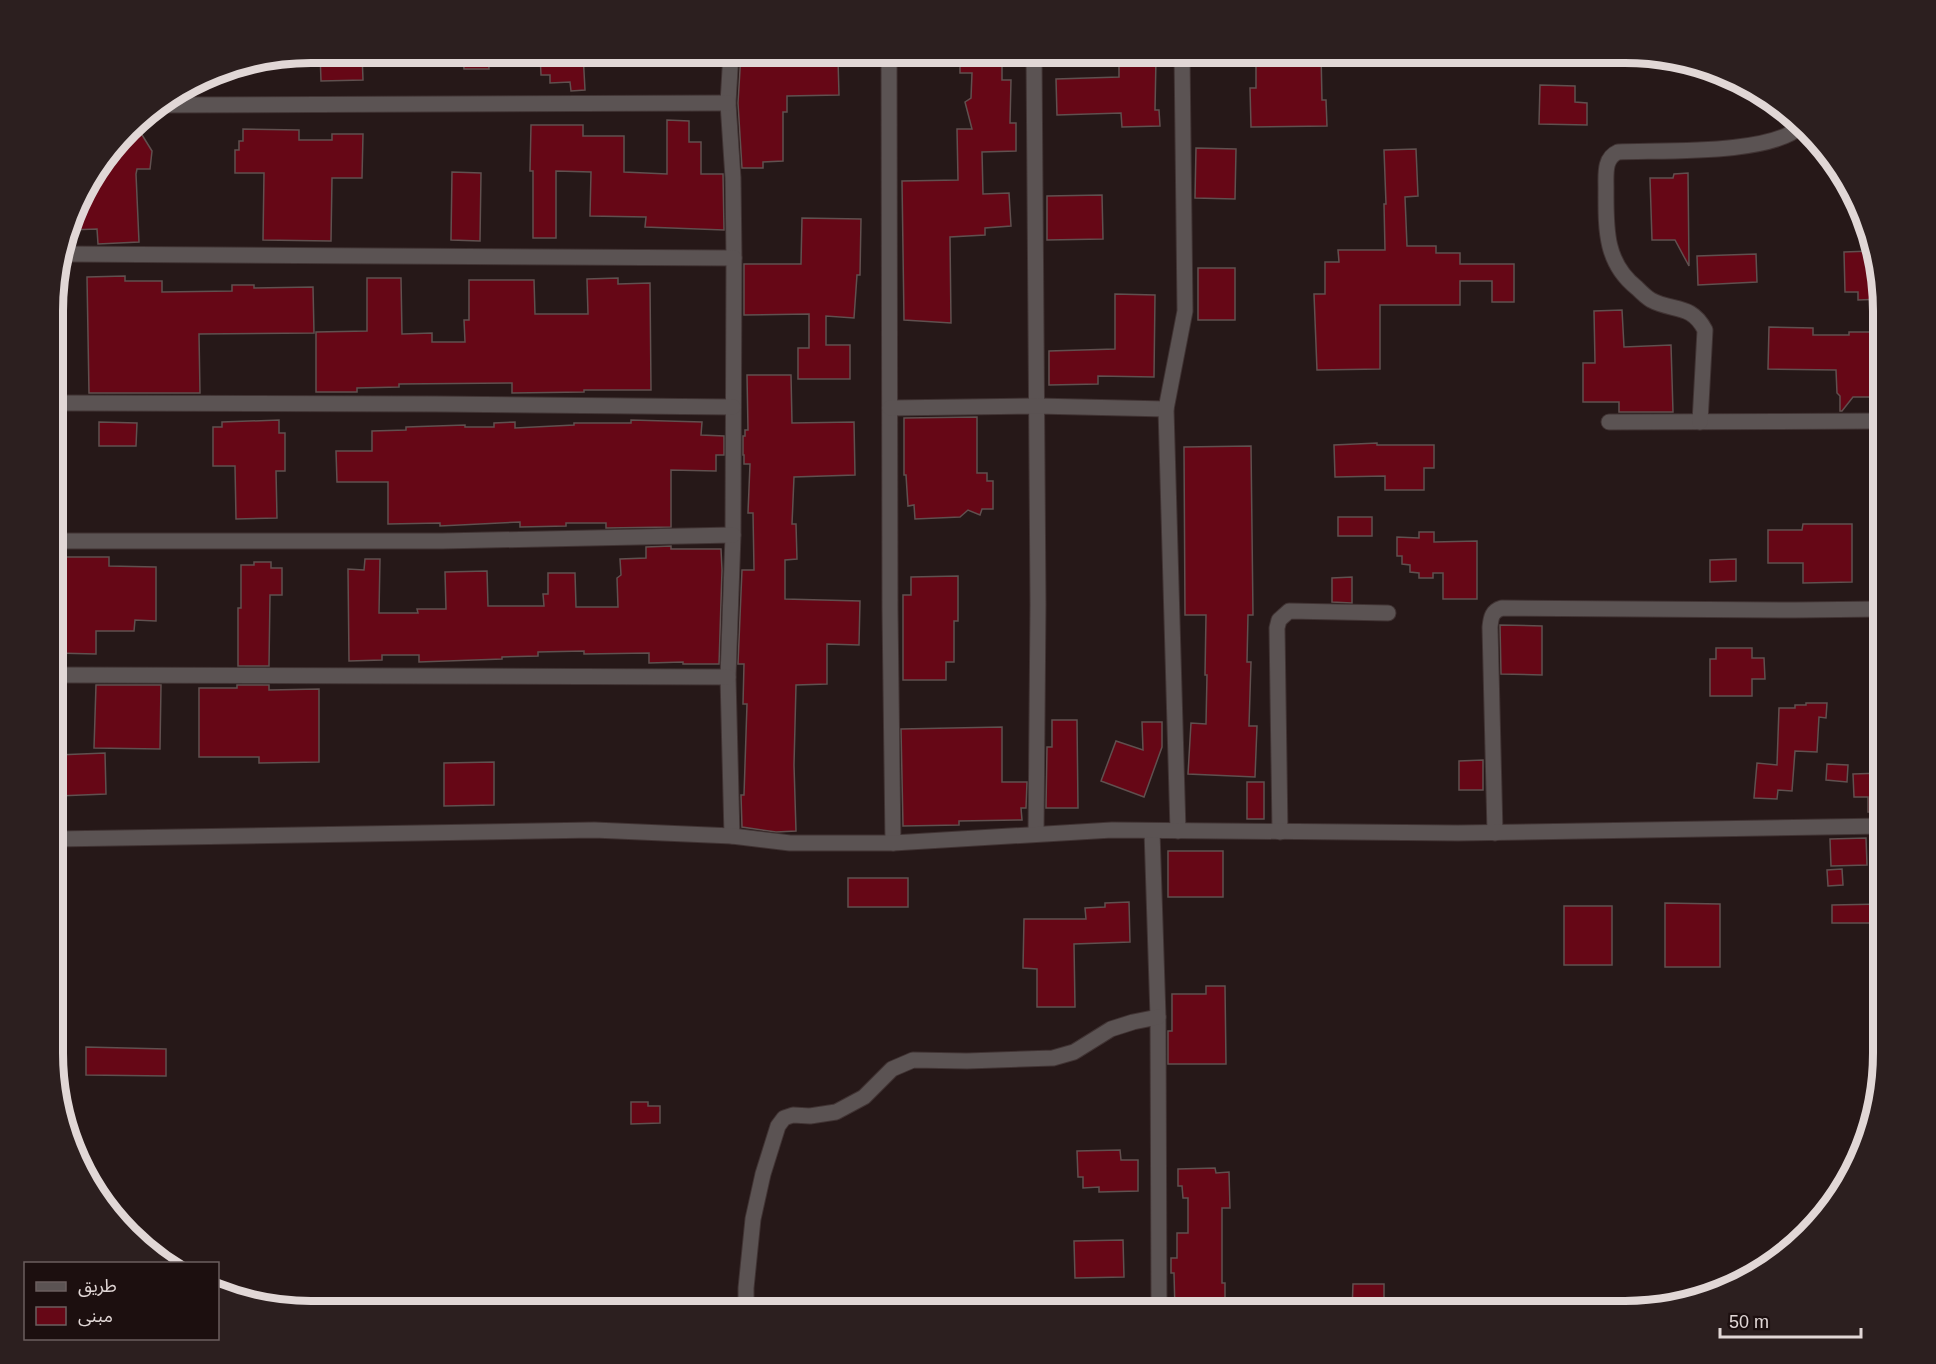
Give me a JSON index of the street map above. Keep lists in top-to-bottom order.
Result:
{
  "legend": ["طريق", "مبنى"],
  "scale_bar": "50 m"
}
